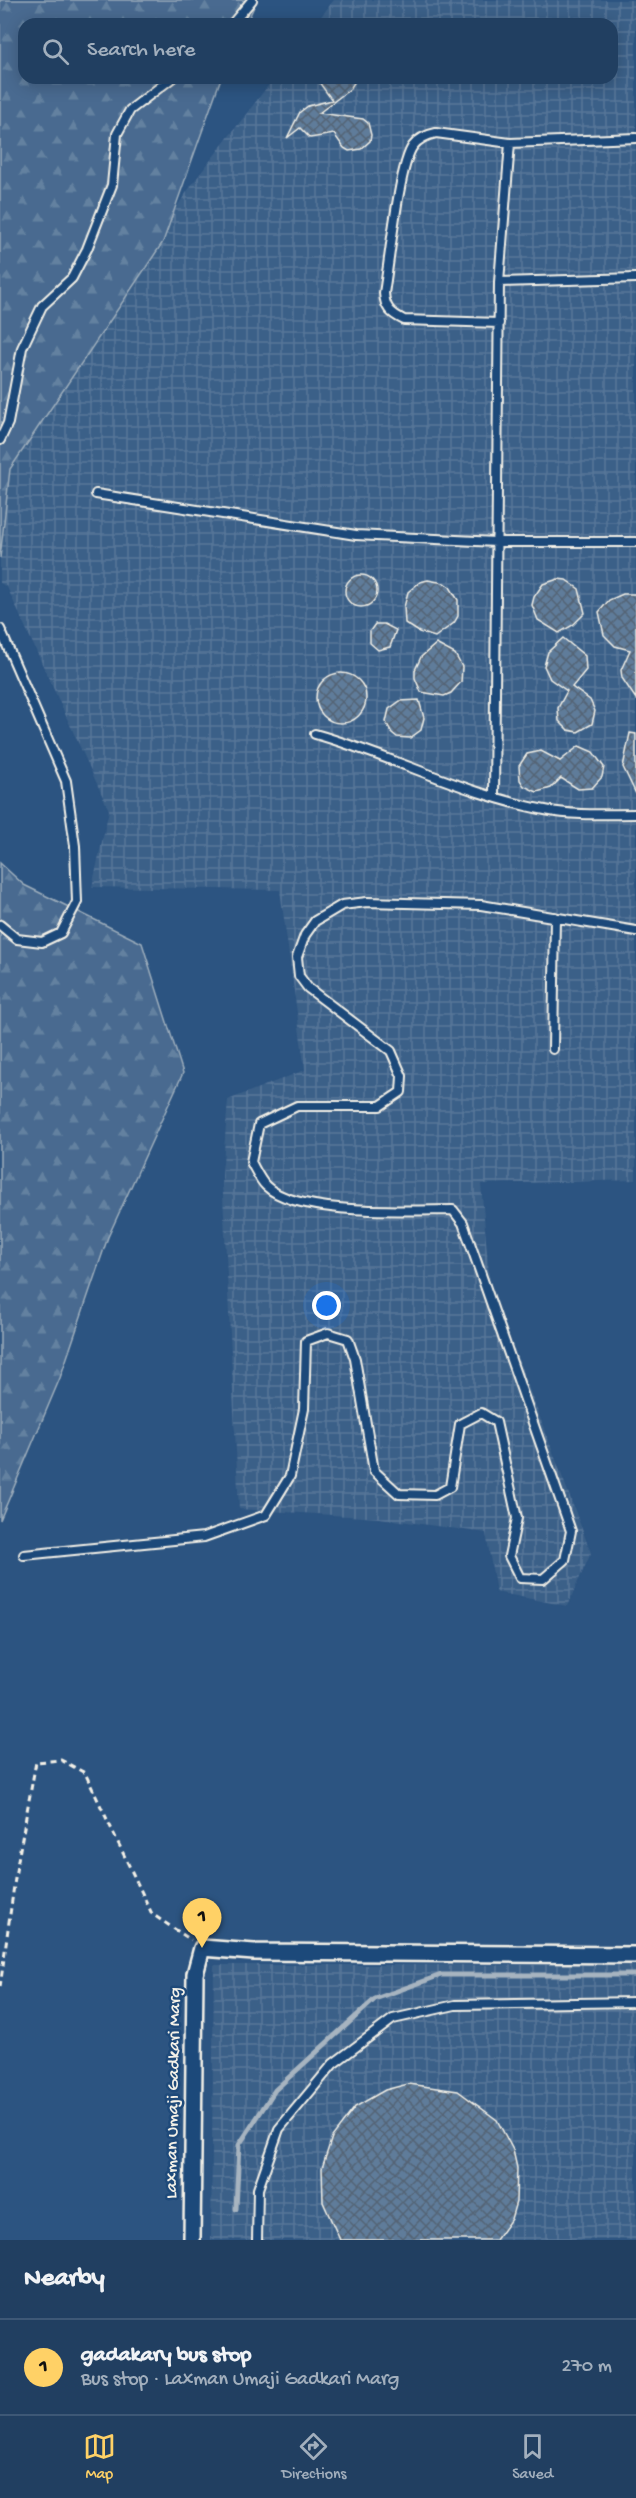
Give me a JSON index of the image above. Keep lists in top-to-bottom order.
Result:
{
  "streets": {
    "street": ["Laxman Umaji Gadkari Marg"]
  },
  "page": {
    "search": "Search here",
    "pins": "1",
    "heading": "Nearby",
    "list": [
      {
        "mark": "1",
        "name": "gadakary bus stop",
        "note": "Bus stop · Laxman Umaji Gadkari Marg",
        "value": "270 m"
      }
    ],
    "nav": ["Map", "Directions", "Saved"]
  }
}
